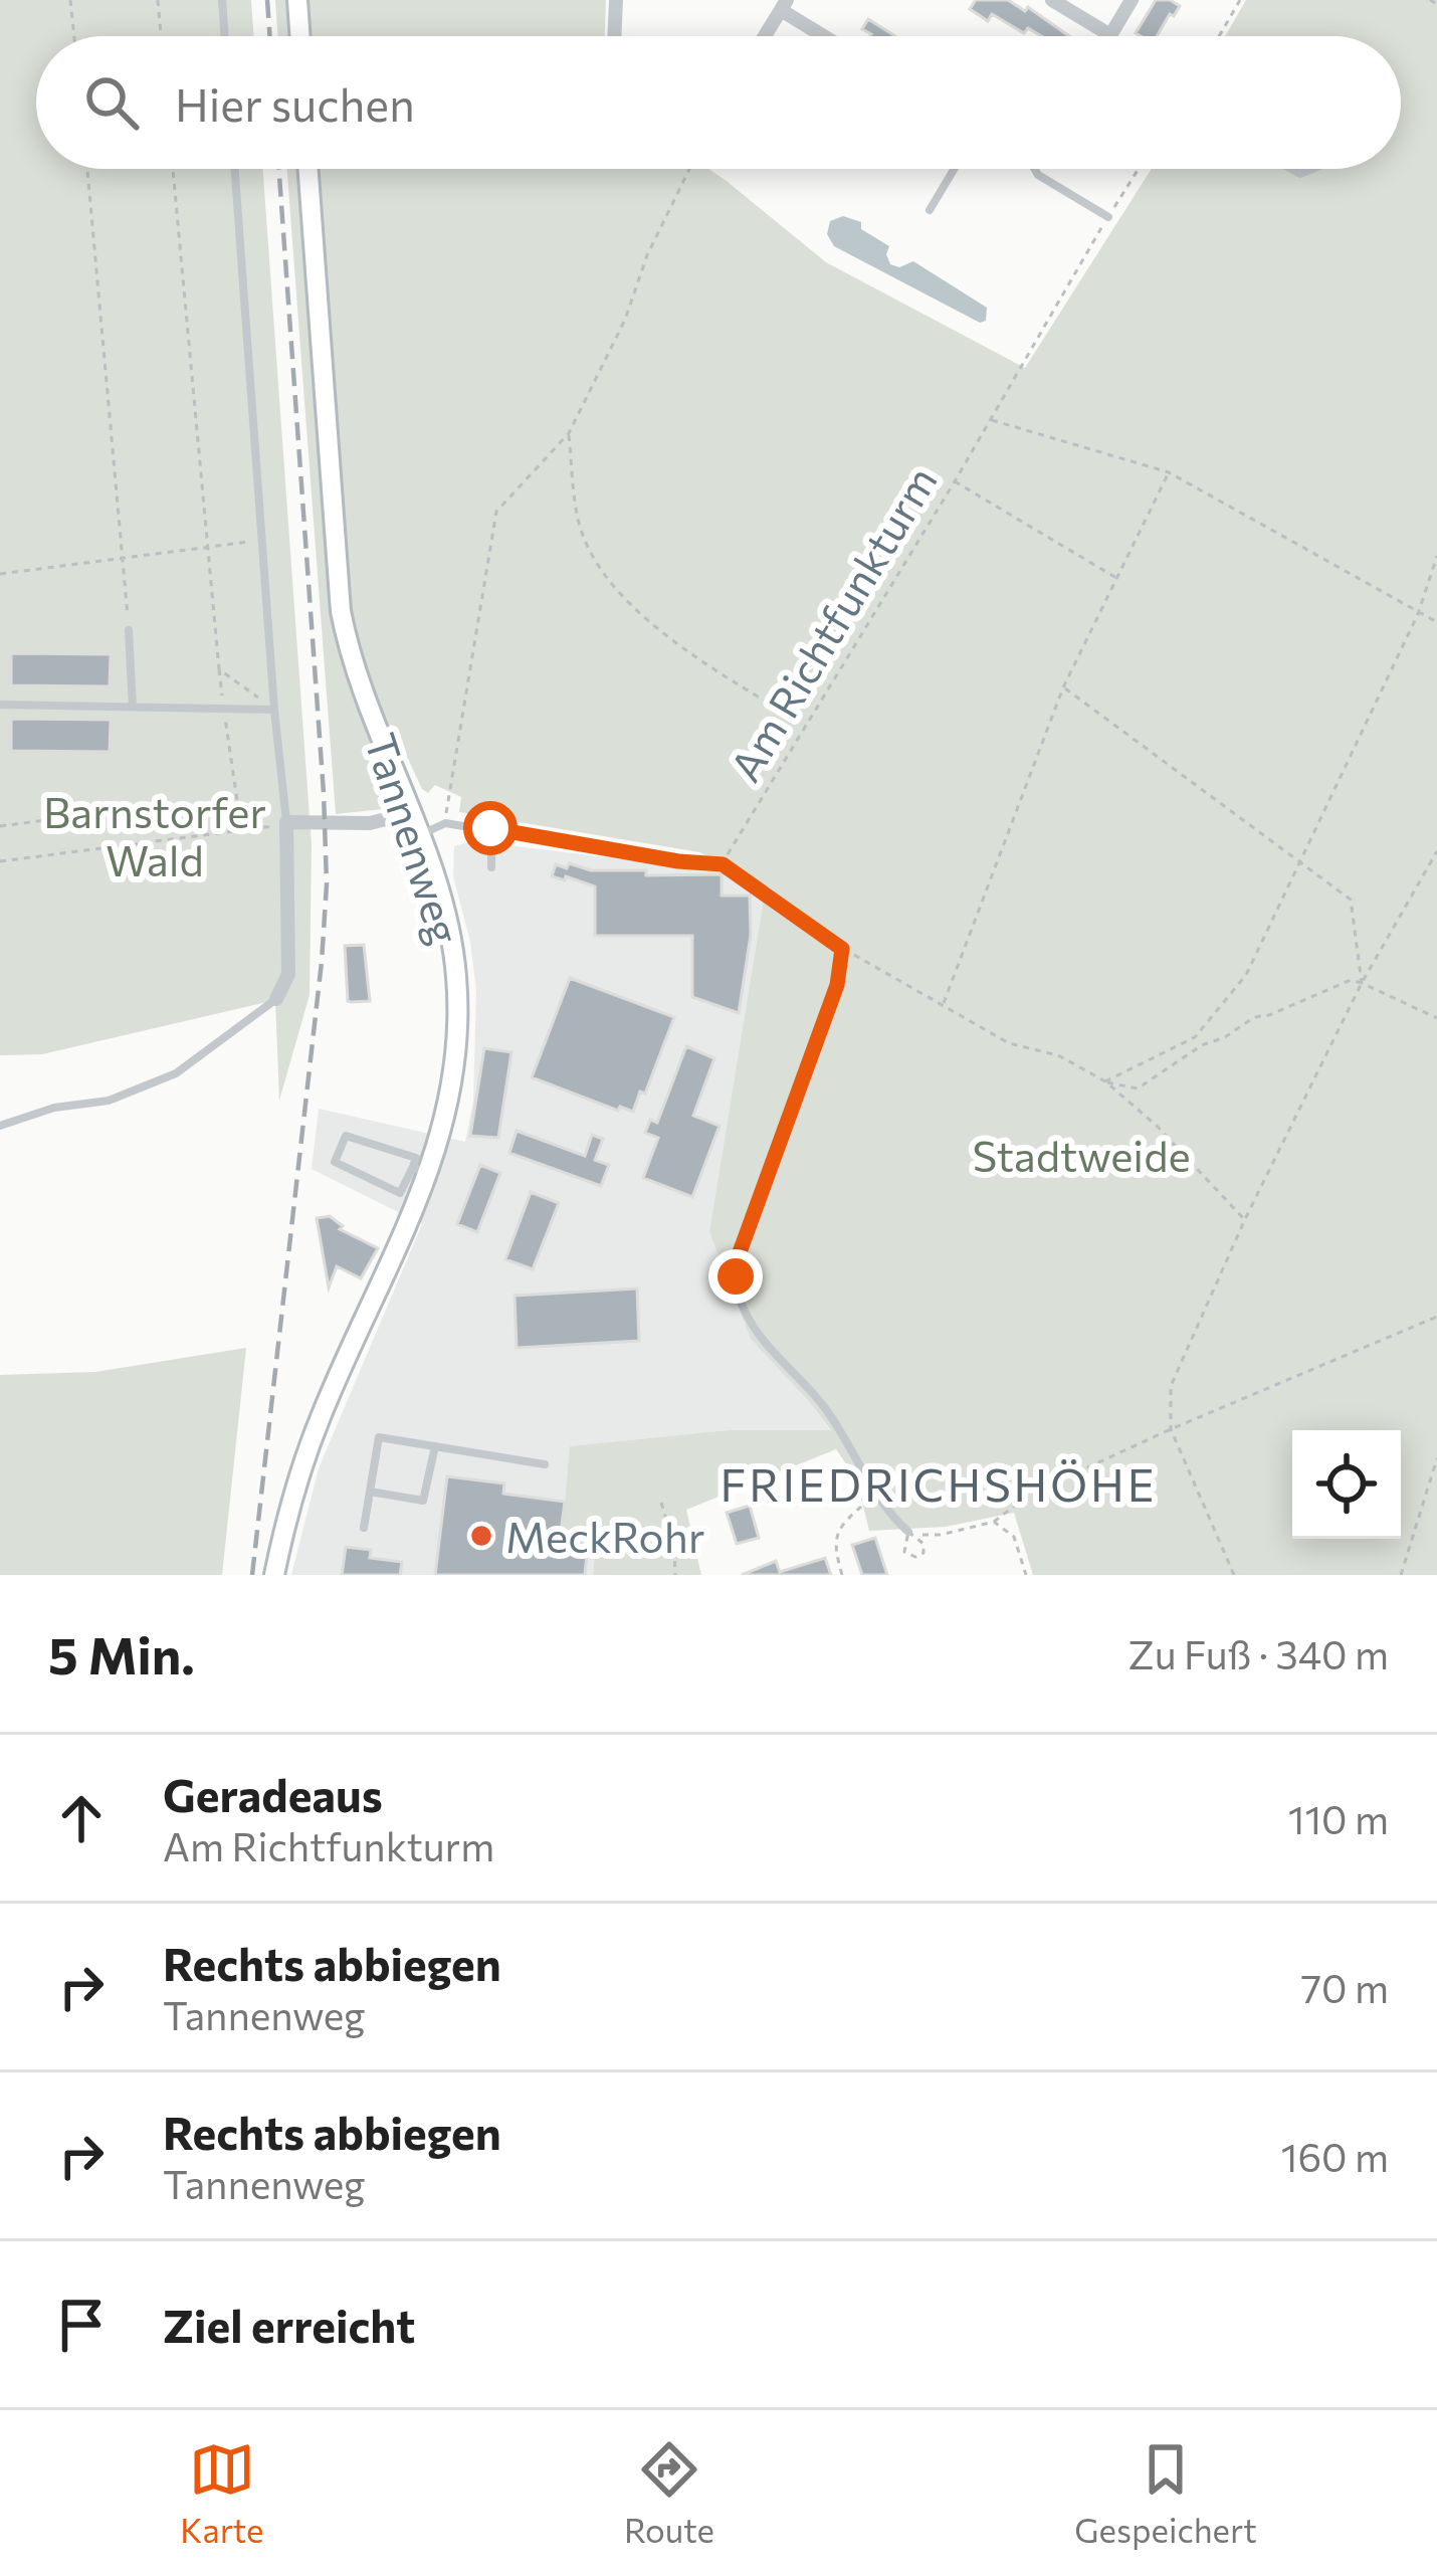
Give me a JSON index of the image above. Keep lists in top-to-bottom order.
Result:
{
  "streets": {
    "street": ["Tannenweg"],
    "path": ["Am Richtfunkturm"]
  },
  "districts": ["FRIEDRICHSHÖHE"],
  "parks": ["Barnstorfer Wald", "Stadtweide"],
  "places": ["MeckRohr"],
  "page": {
    "search": "Hier suchen",
    "heading": ["5 Min.", "Zu Fuß · 340 m"],
    "list": [
      ["Geradeaus", "Am Richtfunkturm", "110 m"],
      ["Rechts abbiegen", "Tannenweg", "70 m"],
      ["Rechts abbiegen", "Tannenweg", "160 m"],
      "Ziel erreicht"
    ],
    "nav": ["Karte", "Route", "Gespeichert"]
  }
}
